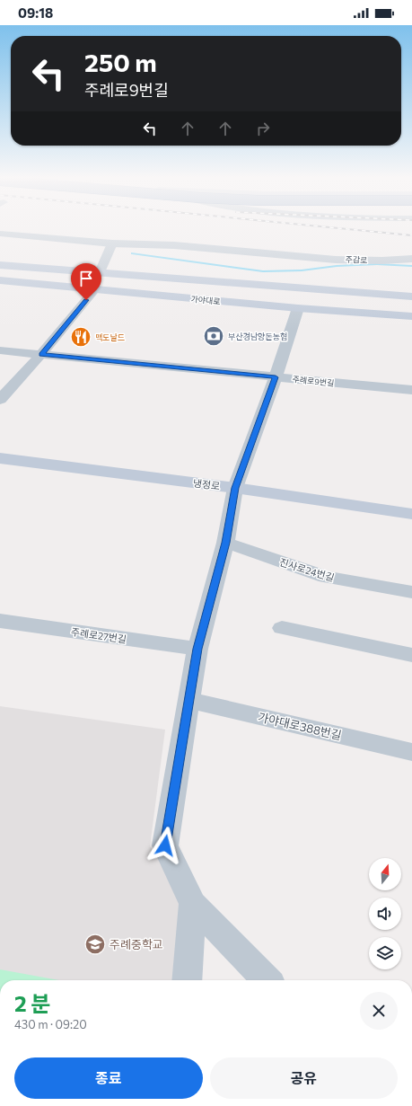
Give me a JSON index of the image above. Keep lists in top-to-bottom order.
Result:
{
  "streets": {
    "main road": ["가야대로", "냉정로"],
    "street": [
      "주감로",
      "주례로9번길",
      "진사로24번길",
      "주례로27번길",
      "가야대로388번길"
    ]
  },
  "places": {
    "bank": ["부산경남양돈농협"],
    "restaurant": ["맥도날드"],
    "school or university": ["주례중학교"]
  },
  "north": "top",
  "page": {
    "status": "09:18",
    "turn": ["250 m", "주례로9번길"],
    "heading": ["2 분", "430 m · 09:20"],
    "buttons": ["종료", "공유"]
  }
}
